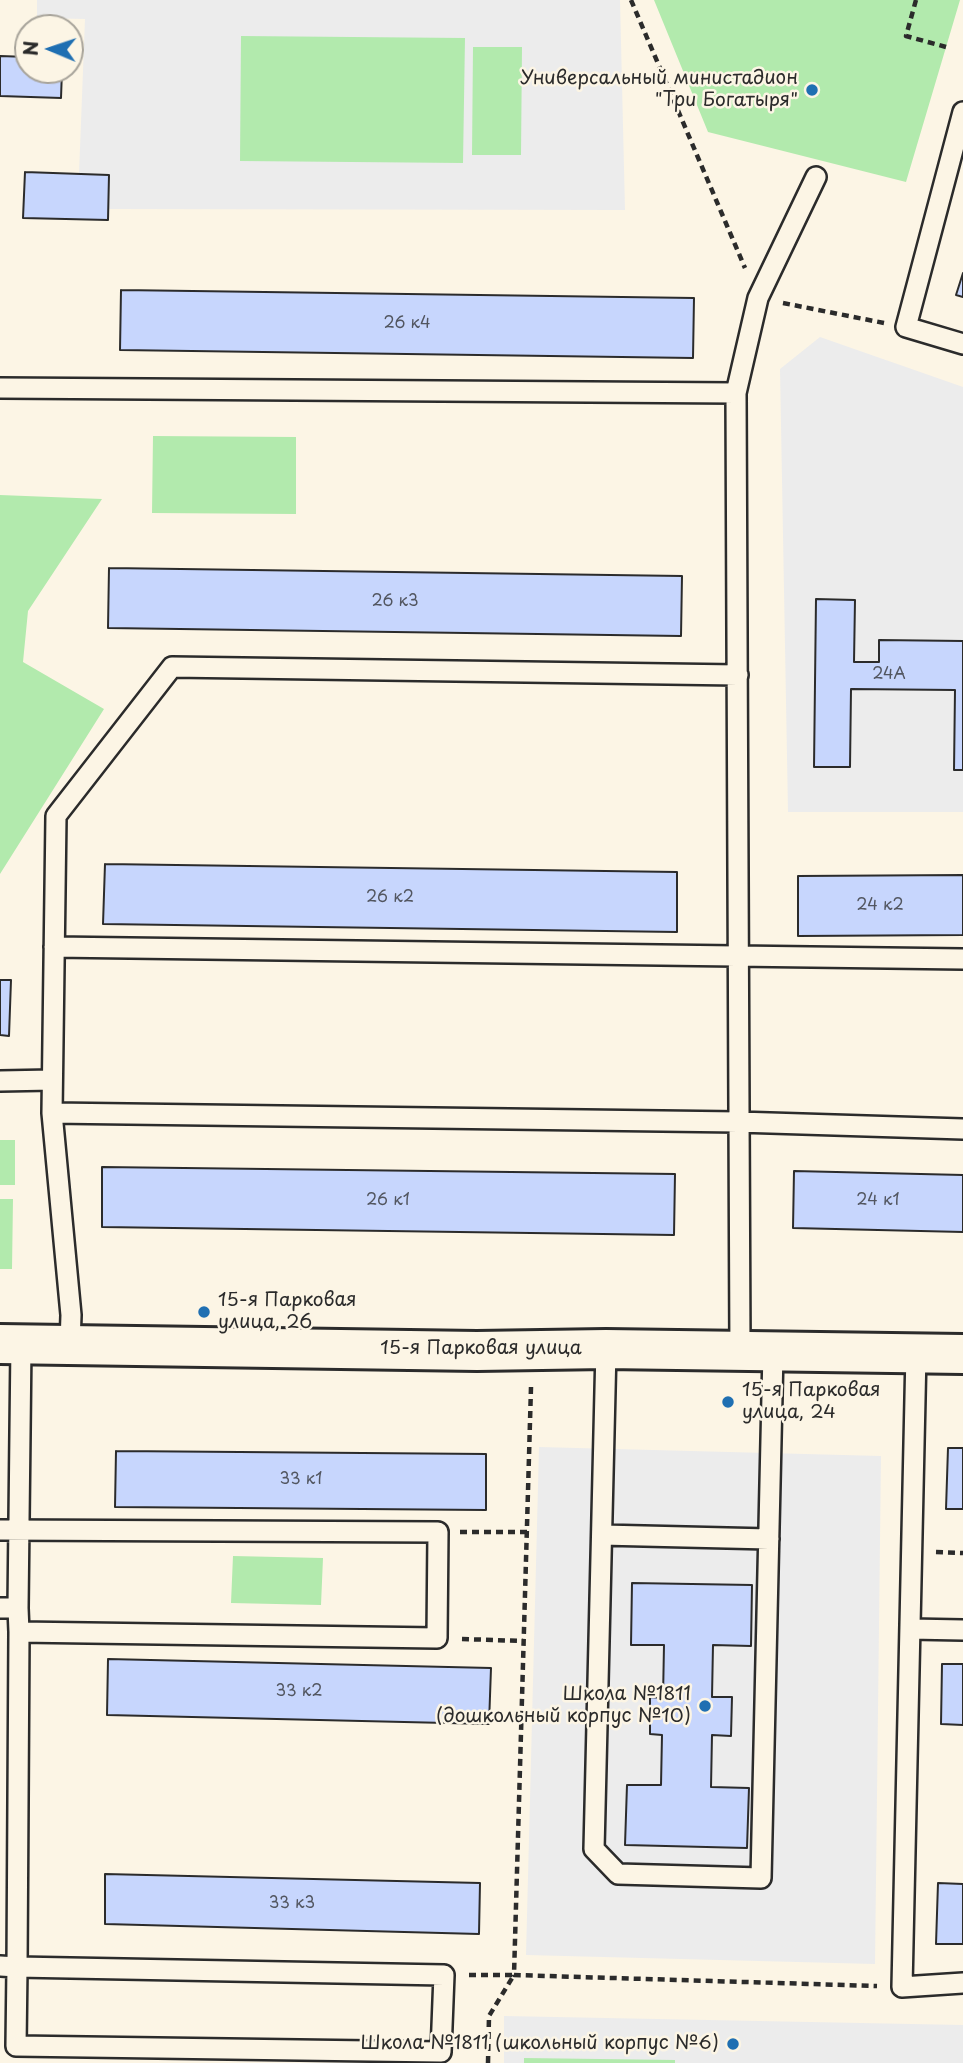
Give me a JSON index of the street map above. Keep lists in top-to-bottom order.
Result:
{
  "streets": {
    "street": ["15-я Парковая улица"]
  },
  "places": [
    "Универсальный министадион \"Три Богатыря\"",
    "15-я Парковая улица, 26",
    "15-я Парковая улица, 24",
    "Школа №1811 (дошкольный корпус №10)",
    "Школа №1811 (школьный корпус №6)"
  ],
  "house_numbers": [
    "26 к4",
    "26 к3",
    "24А",
    "26 к2",
    "24 к2",
    "26 к1",
    "24 к1",
    "33 к1",
    "33 к2",
    "33 к3"
  ],
  "north": "left"
}
